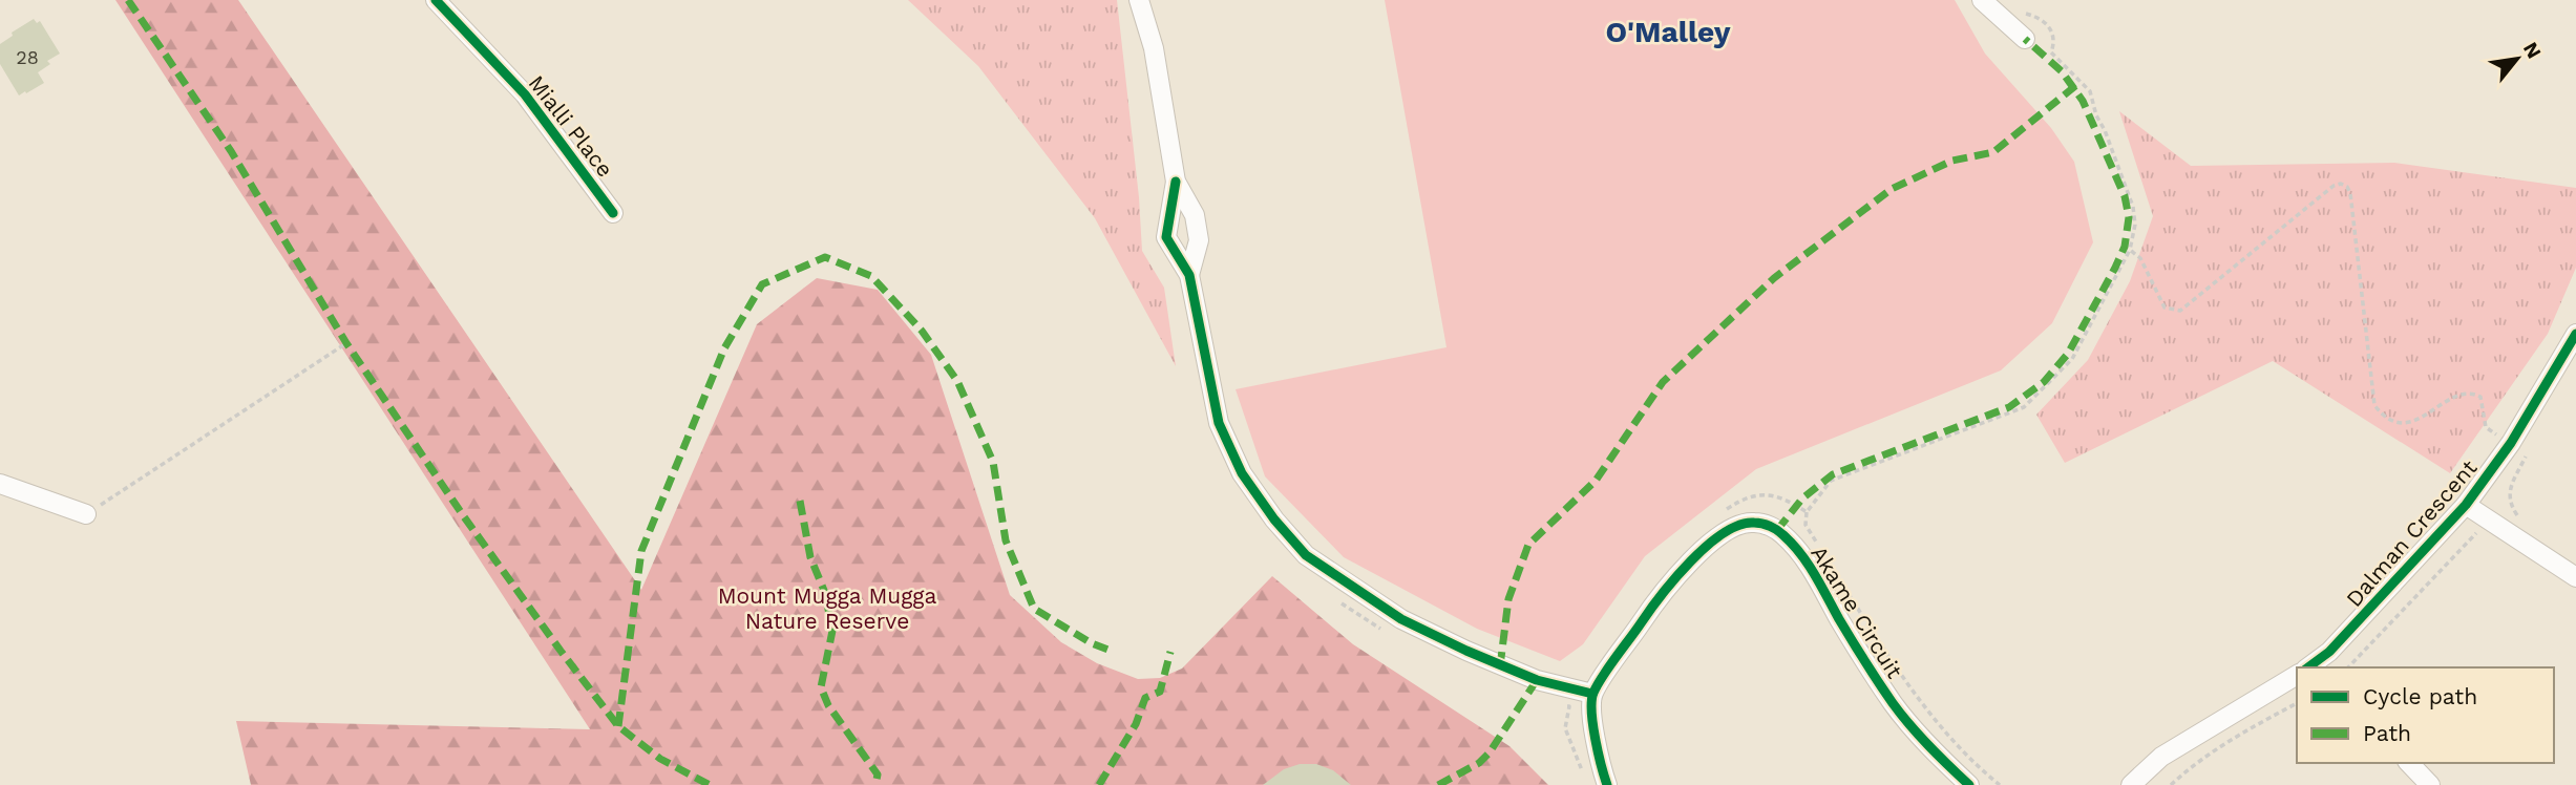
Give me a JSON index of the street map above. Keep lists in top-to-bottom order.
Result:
{
  "streets": {
    "street": ["Mialli Place", "Dalman Crescent", "Akame Circuit"]
  },
  "districts": ["O'Malley"],
  "parks": ["Mount Mugga Mugga Nature Reserve"],
  "house_numbers": ["28"],
  "legend": ["Cycle path", "Path"],
  "north": "top right"
}
